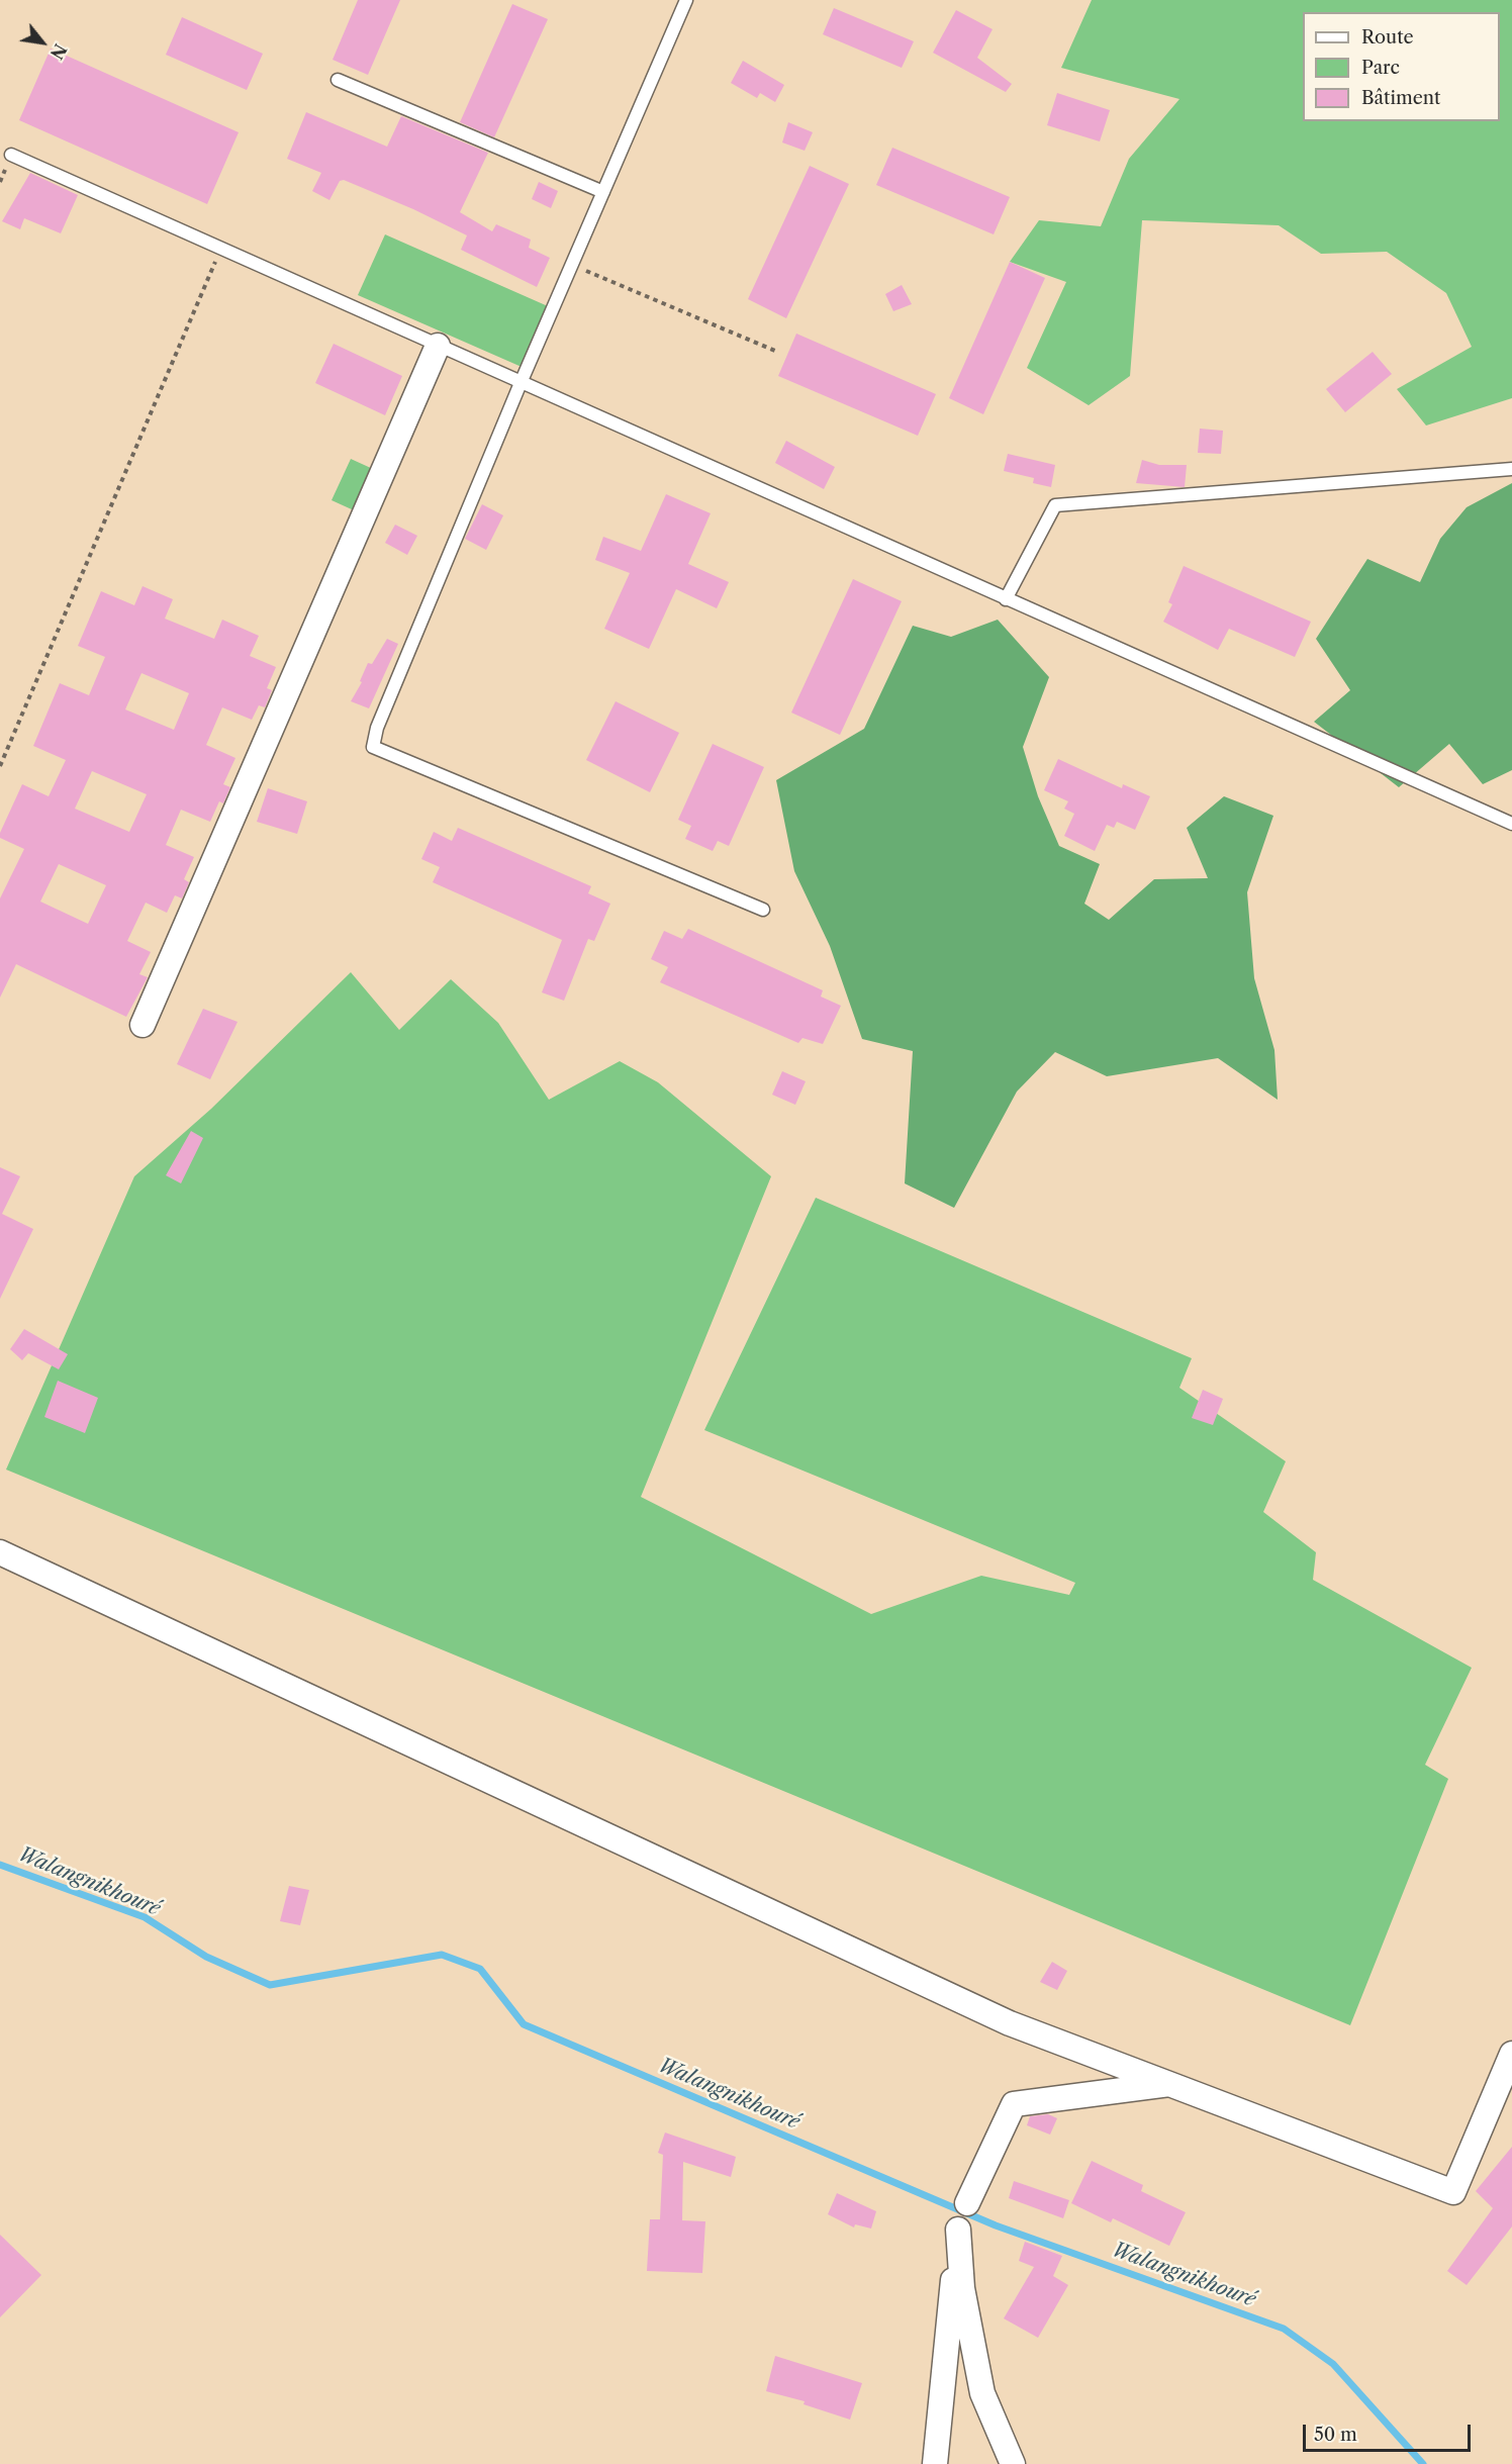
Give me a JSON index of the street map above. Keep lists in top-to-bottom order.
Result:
{
  "water": ["Walangnikhouré"],
  "legend": ["Route", "Parc", "Bâtiment"],
  "scale_bar": "50 m",
  "north": "bottom right"
}
